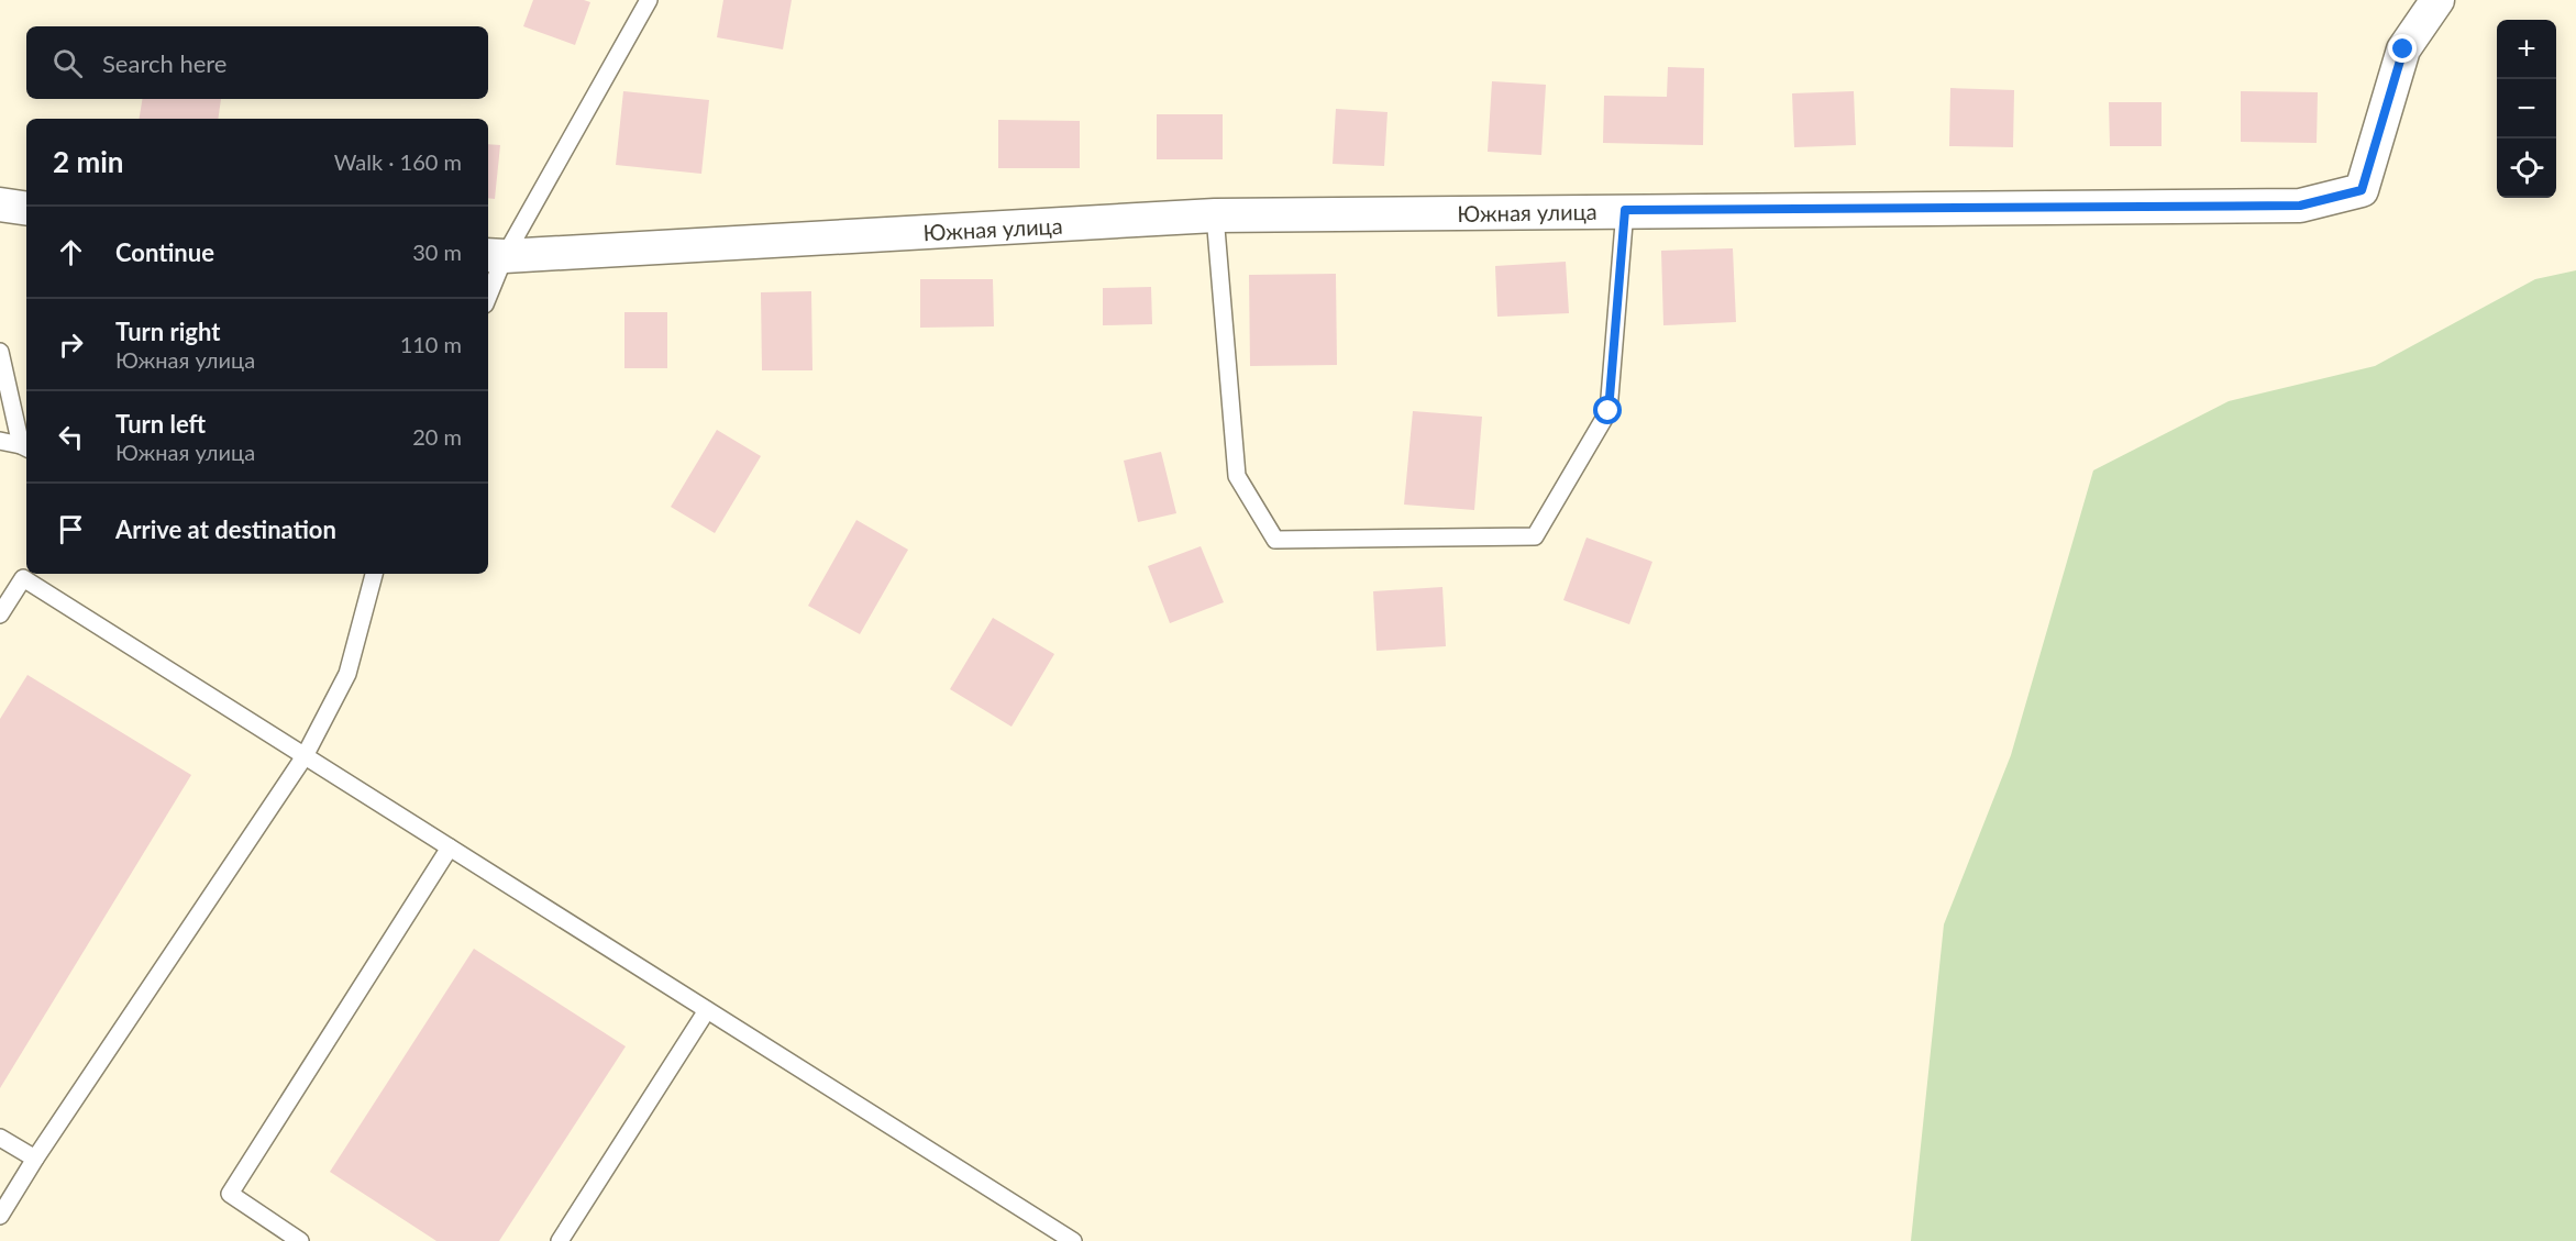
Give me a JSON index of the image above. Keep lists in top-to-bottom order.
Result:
{
  "streets": {
    "street": ["Южная улица"]
  },
  "page": {
    "map_buttons": ["+", "−"],
    "search": "Search here",
    "heading": ["2 min", "Walk · 160 m"],
    "list": [
      ["Continue", "30 m"],
      ["Turn right", "Южная улица", "110 m"],
      ["Turn left", "Южная улица", "20 m"],
      "Arrive at destination"
    ]
  }
}
